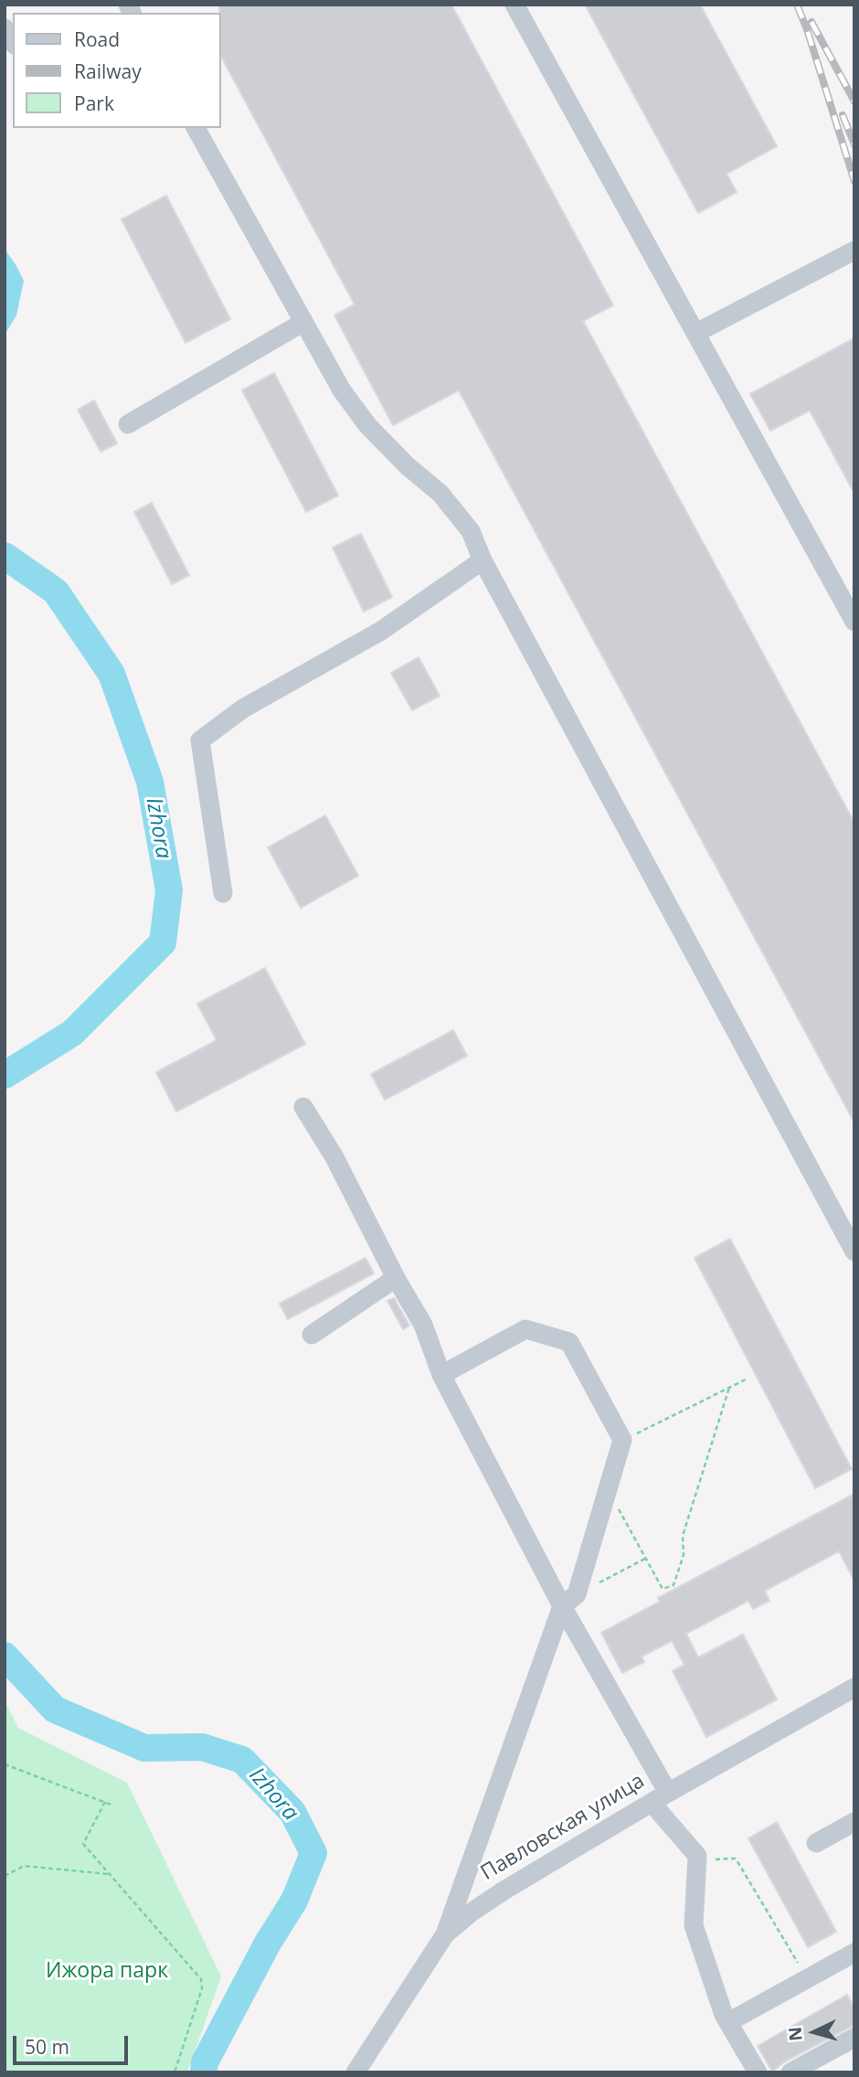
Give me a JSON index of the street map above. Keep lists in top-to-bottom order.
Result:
{
  "streets": {
    "street": ["Павловская улица"]
  },
  "water": ["Izhora"],
  "parks": ["Ижора парк"],
  "legend": ["Road", "Railway", "Park"],
  "scale_bar": "50 m",
  "north": "left"
}
